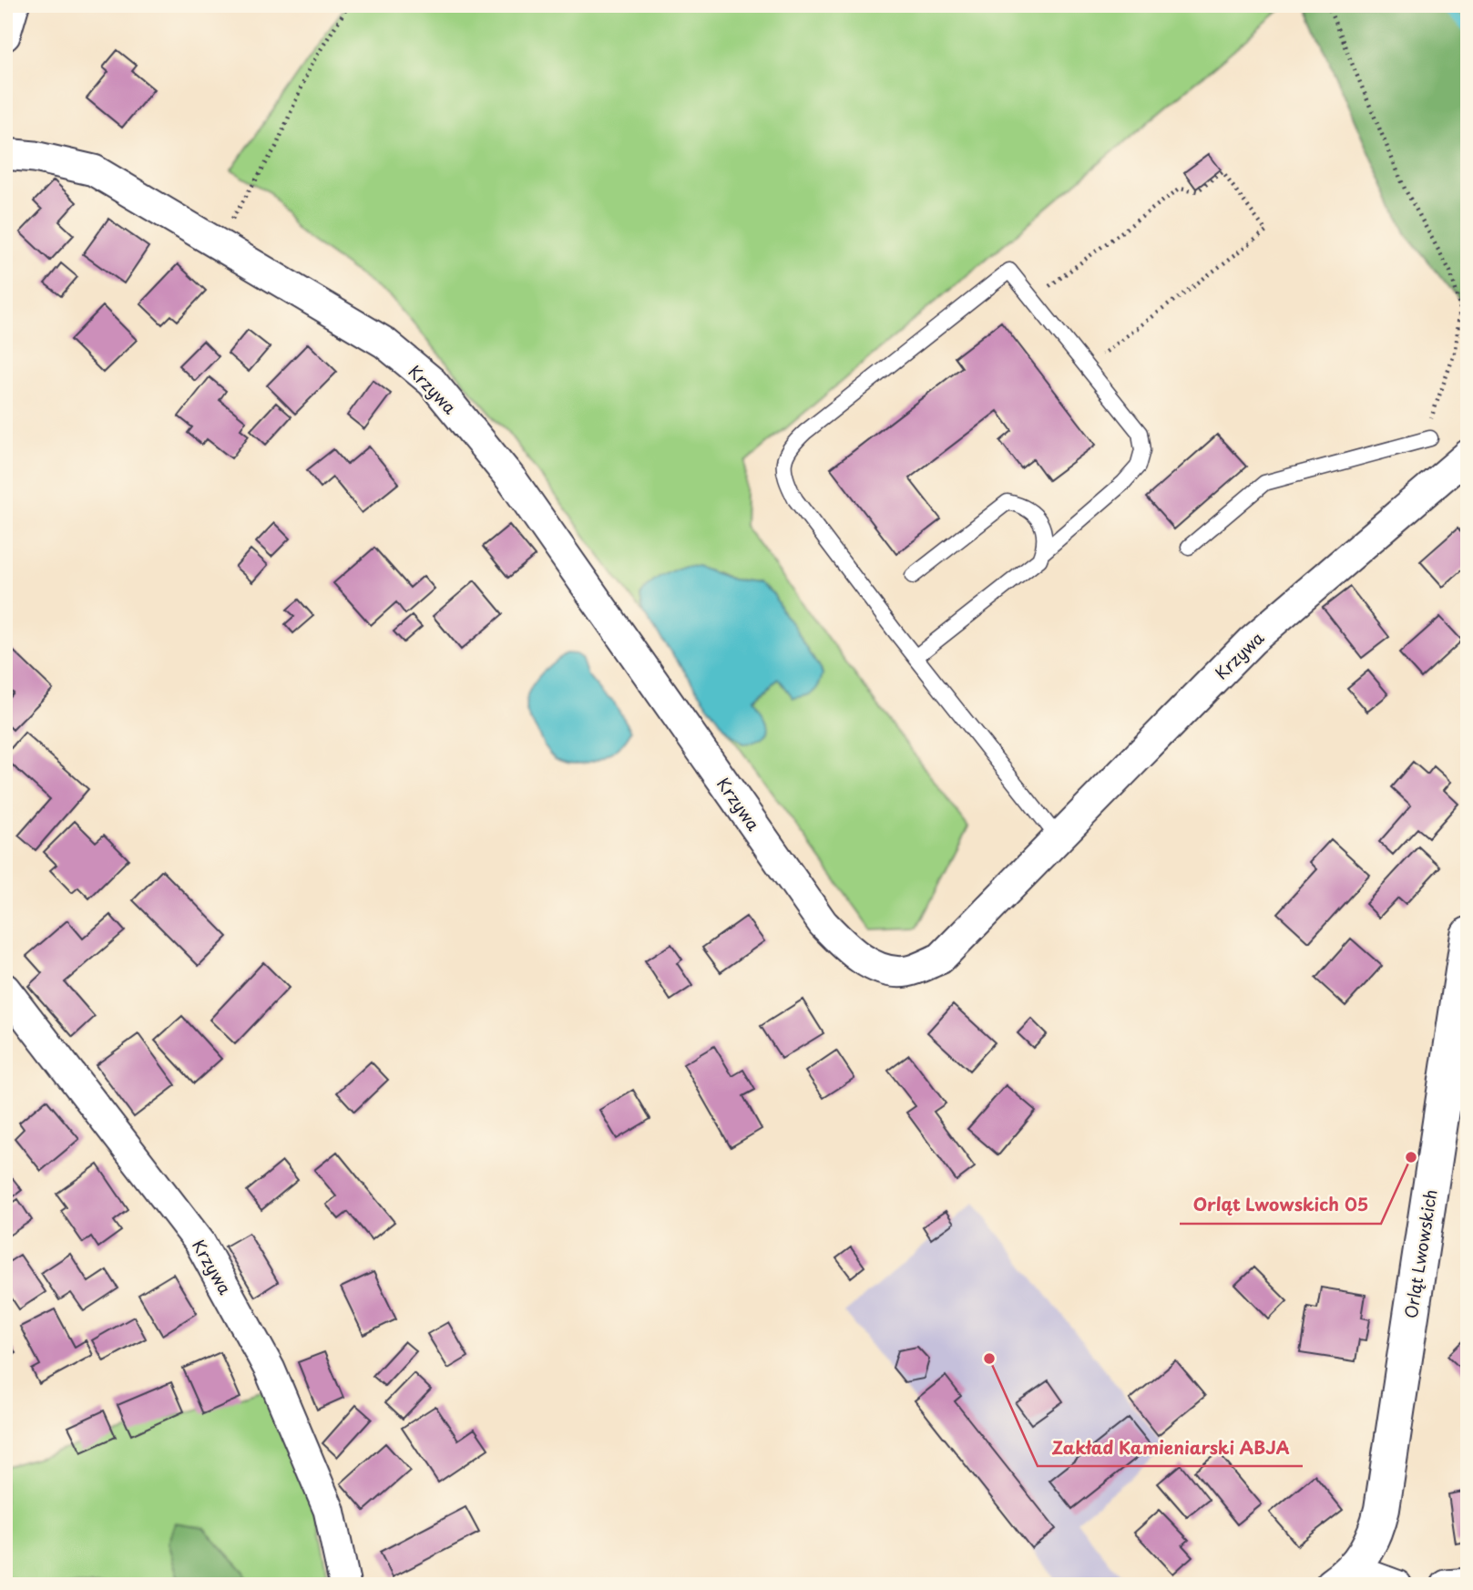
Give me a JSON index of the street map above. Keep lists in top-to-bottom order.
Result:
{
  "streets": {
    "street": ["Krzywa", "Orląt Lwowskich"]
  },
  "places": ["Orląt Lwowskich 05", "Zakład Kamieniarski ABJA"]
}
